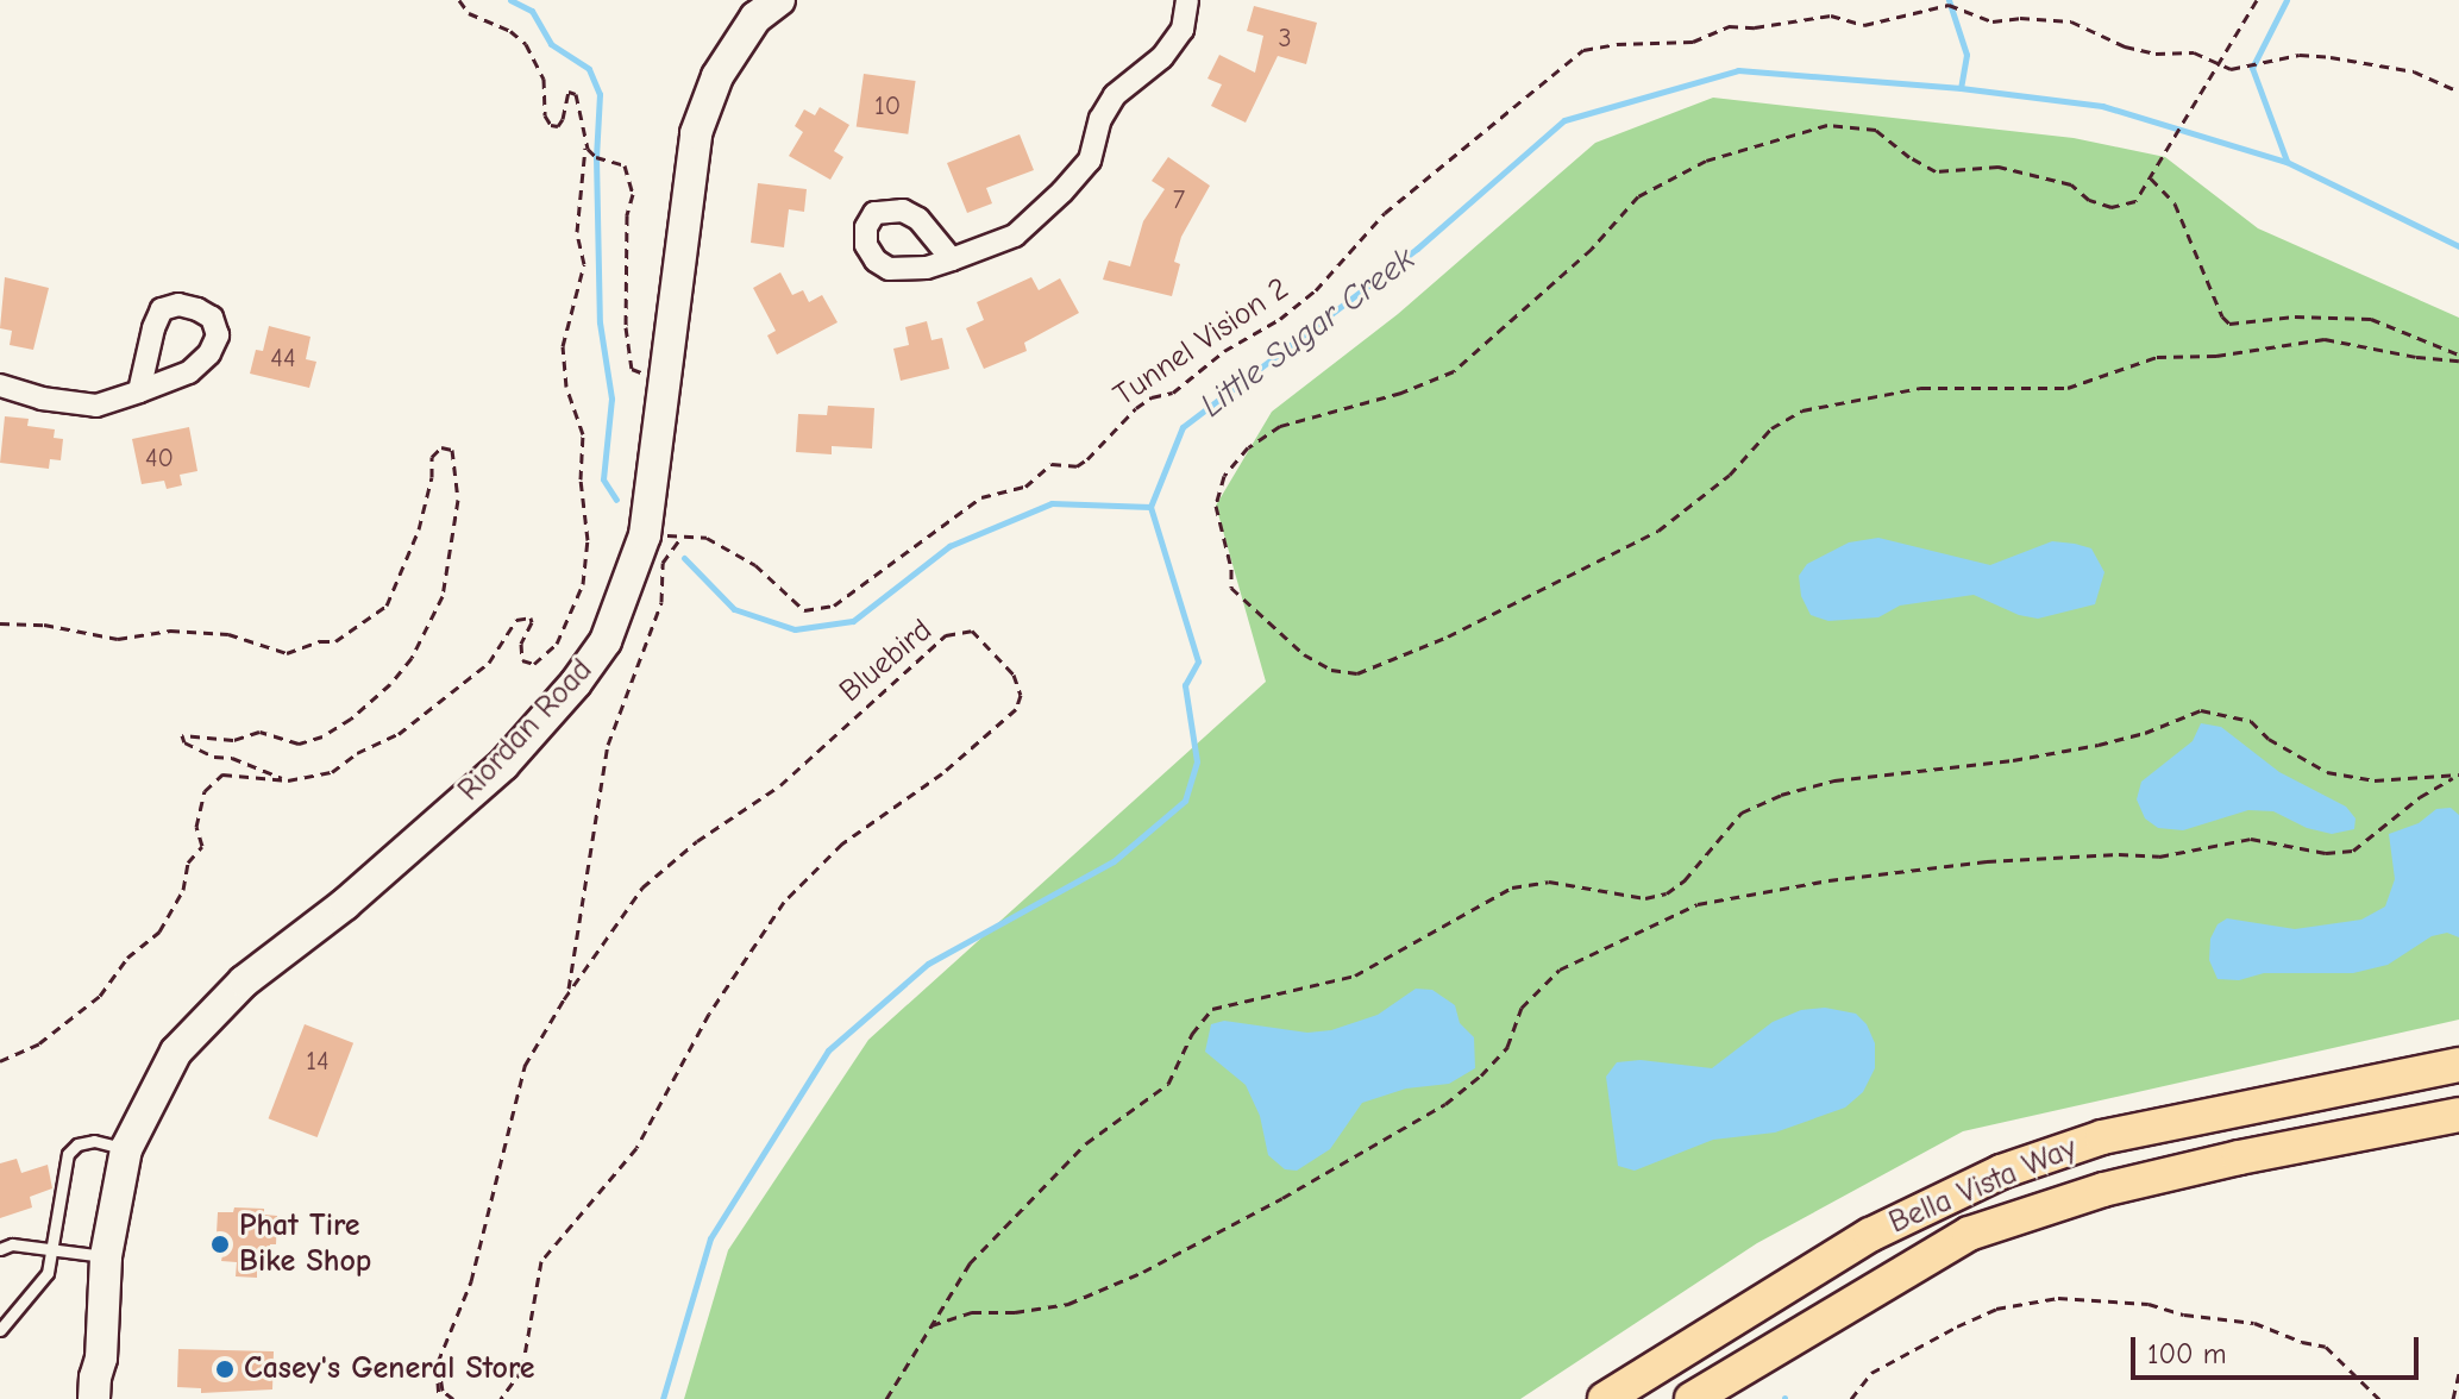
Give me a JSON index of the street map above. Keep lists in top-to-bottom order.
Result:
{
  "streets": {
    "main road": ["Bella Vista Way"],
    "street": ["Riordan Road"],
    "path": ["Tunnel Vision 2", "Bluebird"]
  },
  "water": ["Little Sugar Creek"],
  "places": ["Phat Tire Bike Shop", "Casey's General Store"],
  "house_numbers": [
    "3",
    "10",
    "7",
    "44",
    "40",
    "14"
  ],
  "scale_bar": "100 m"
}
